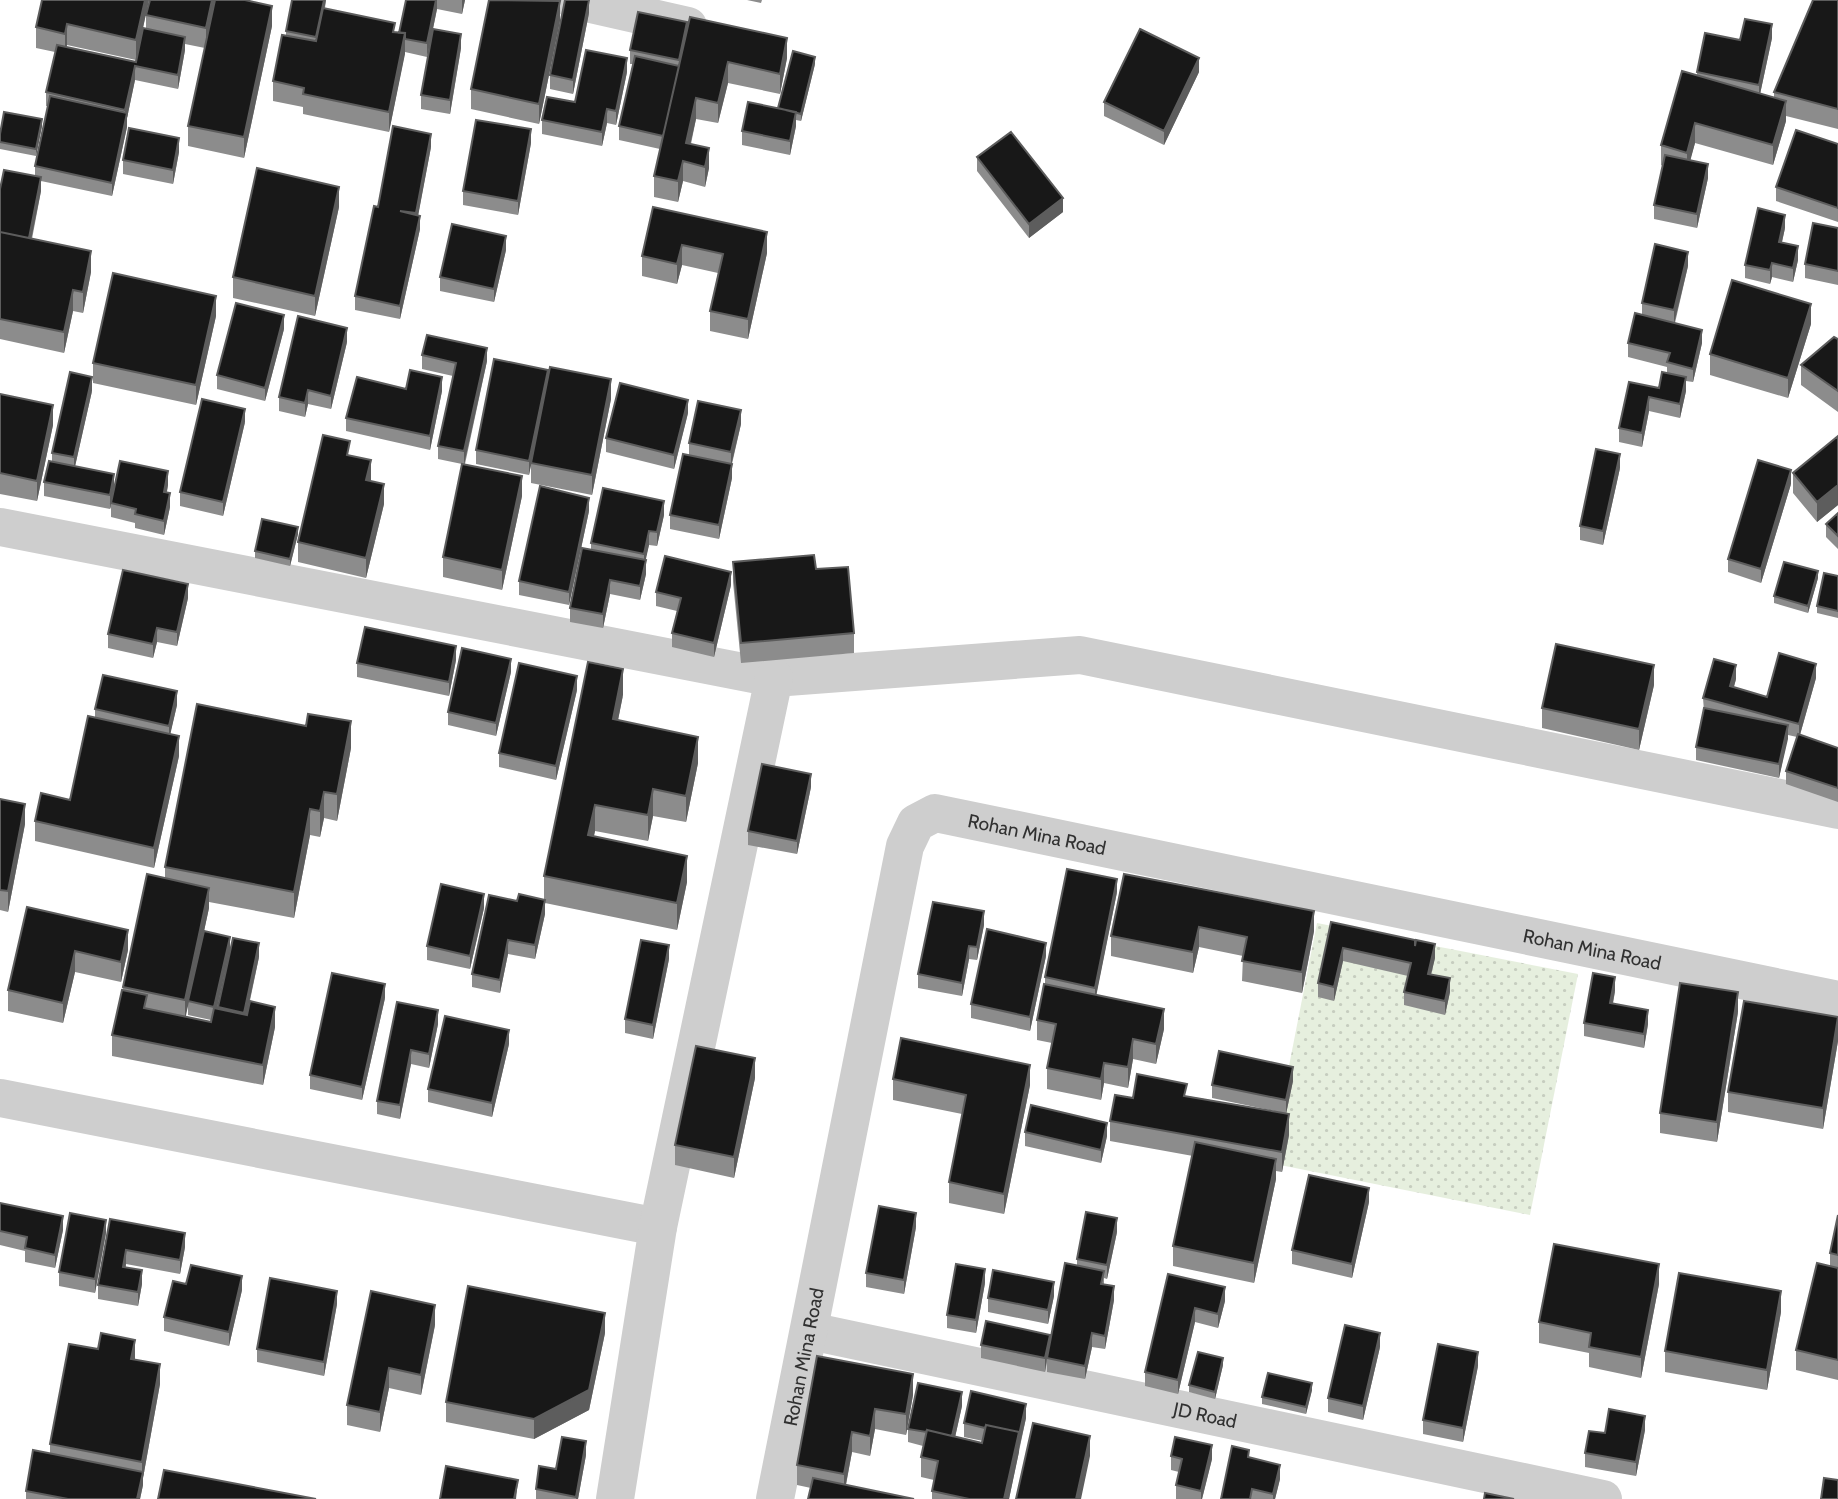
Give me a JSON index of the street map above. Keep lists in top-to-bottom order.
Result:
{
  "streets": {
    "street": ["Rohan Mina Road", "JD Road"]
  },
  "crossings": [
    ["Rohan Mina Road", "JD Road"]
  ]
}
